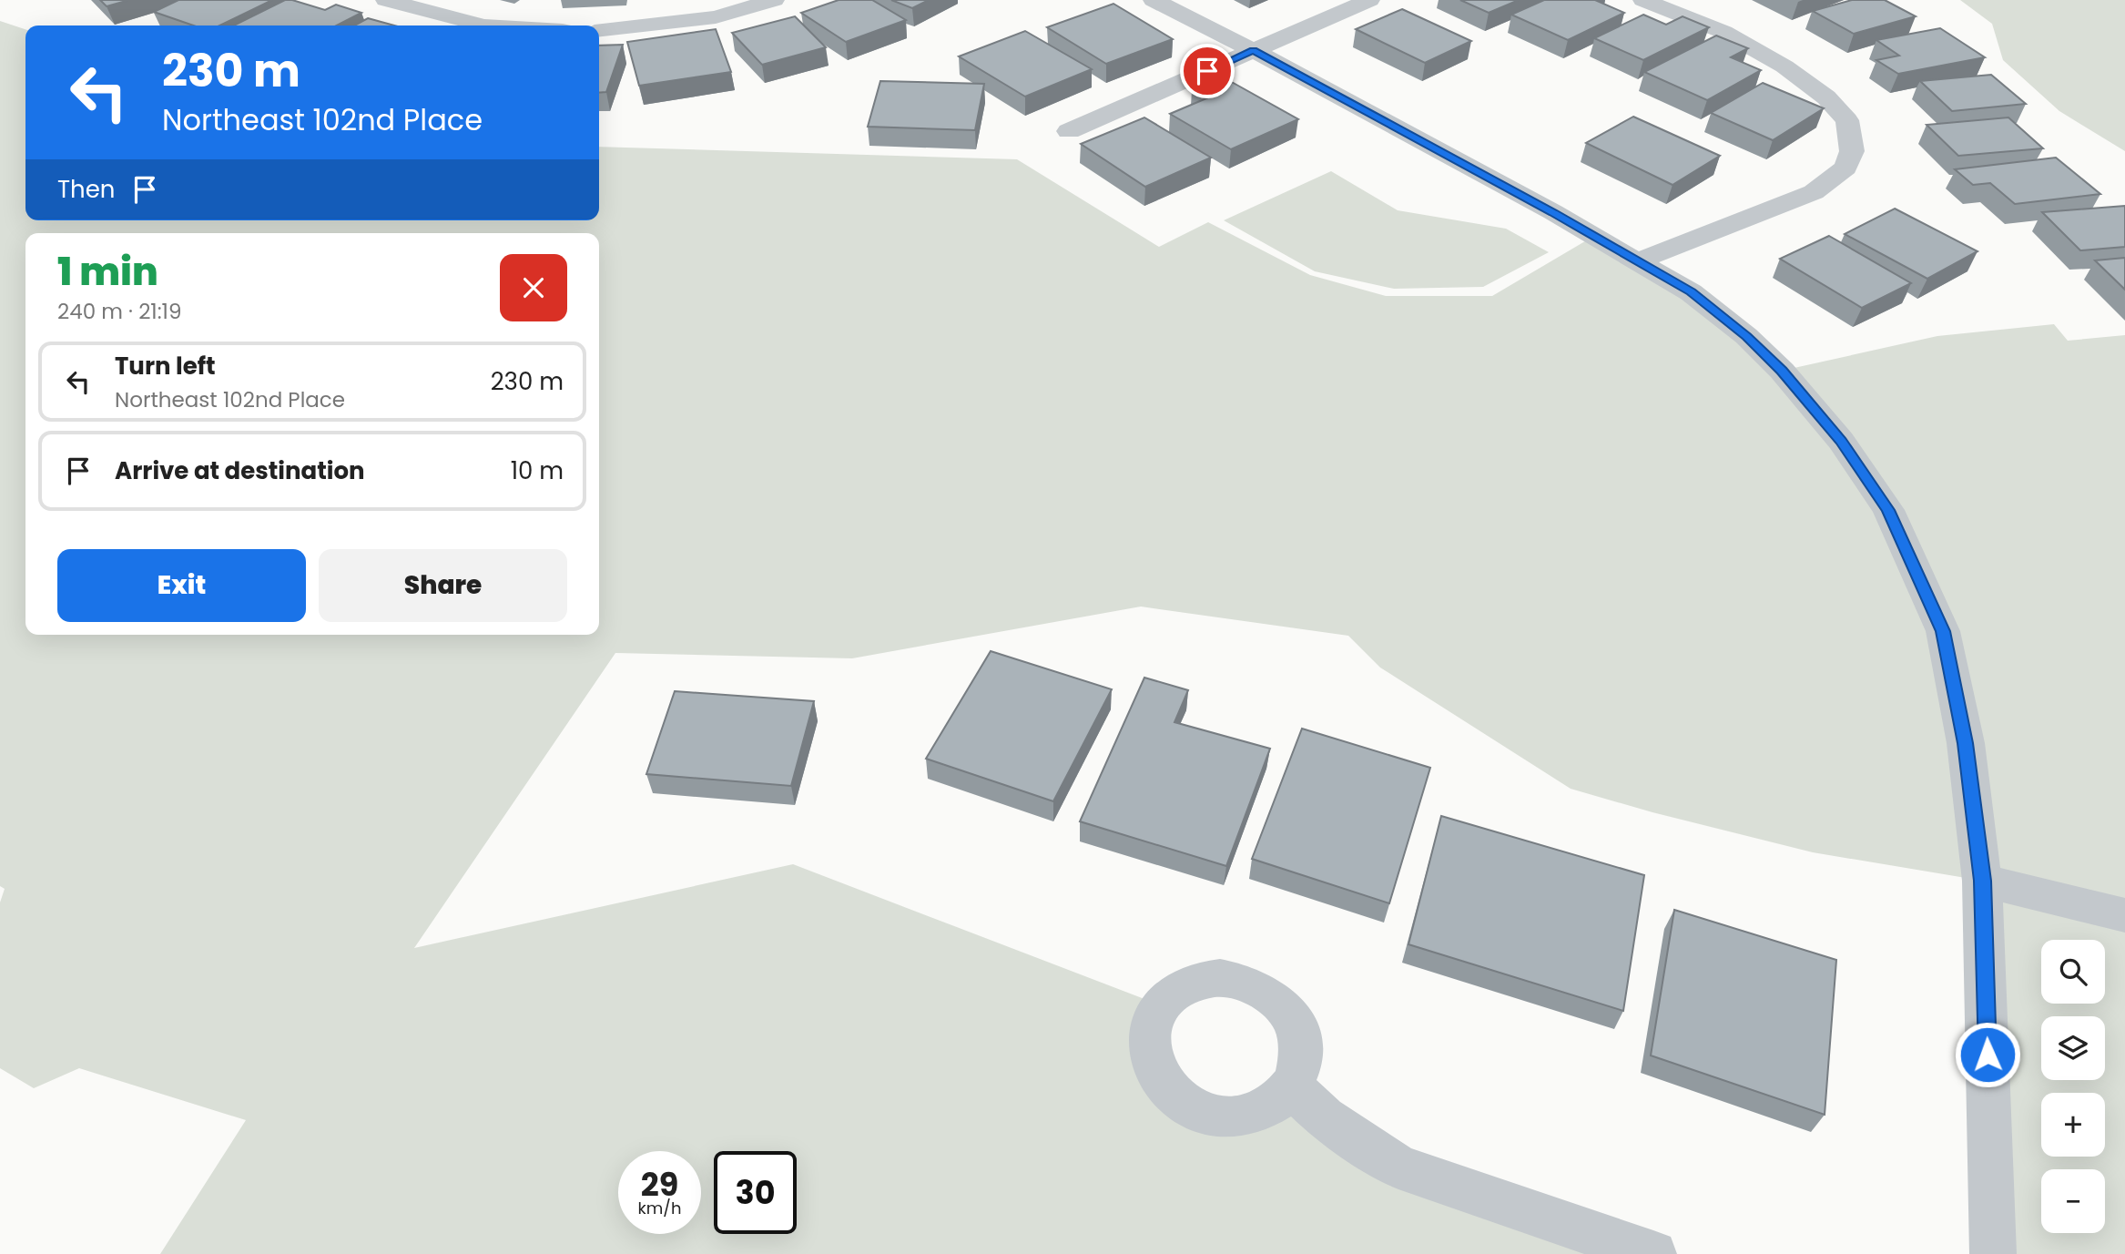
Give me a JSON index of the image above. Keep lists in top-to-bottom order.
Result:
{
  "page": {
    "turn": ["230 m", "Northeast 102nd Place"],
    "then": "Then",
    "heading": ["1 min", "240 m · 21:19"],
    "list": [
      {
        "name": "Turn left",
        "note": "Northeast 102nd Place",
        "value": "230 m"
      },
      {
        "name": "Arrive at destination",
        "value": "10 m"
      }
    ],
    "buttons": ["Exit", "Share"],
    "map_buttons": ["+", "−"],
    "speed": "29 km/h",
    "limit": "30"
  }
}
